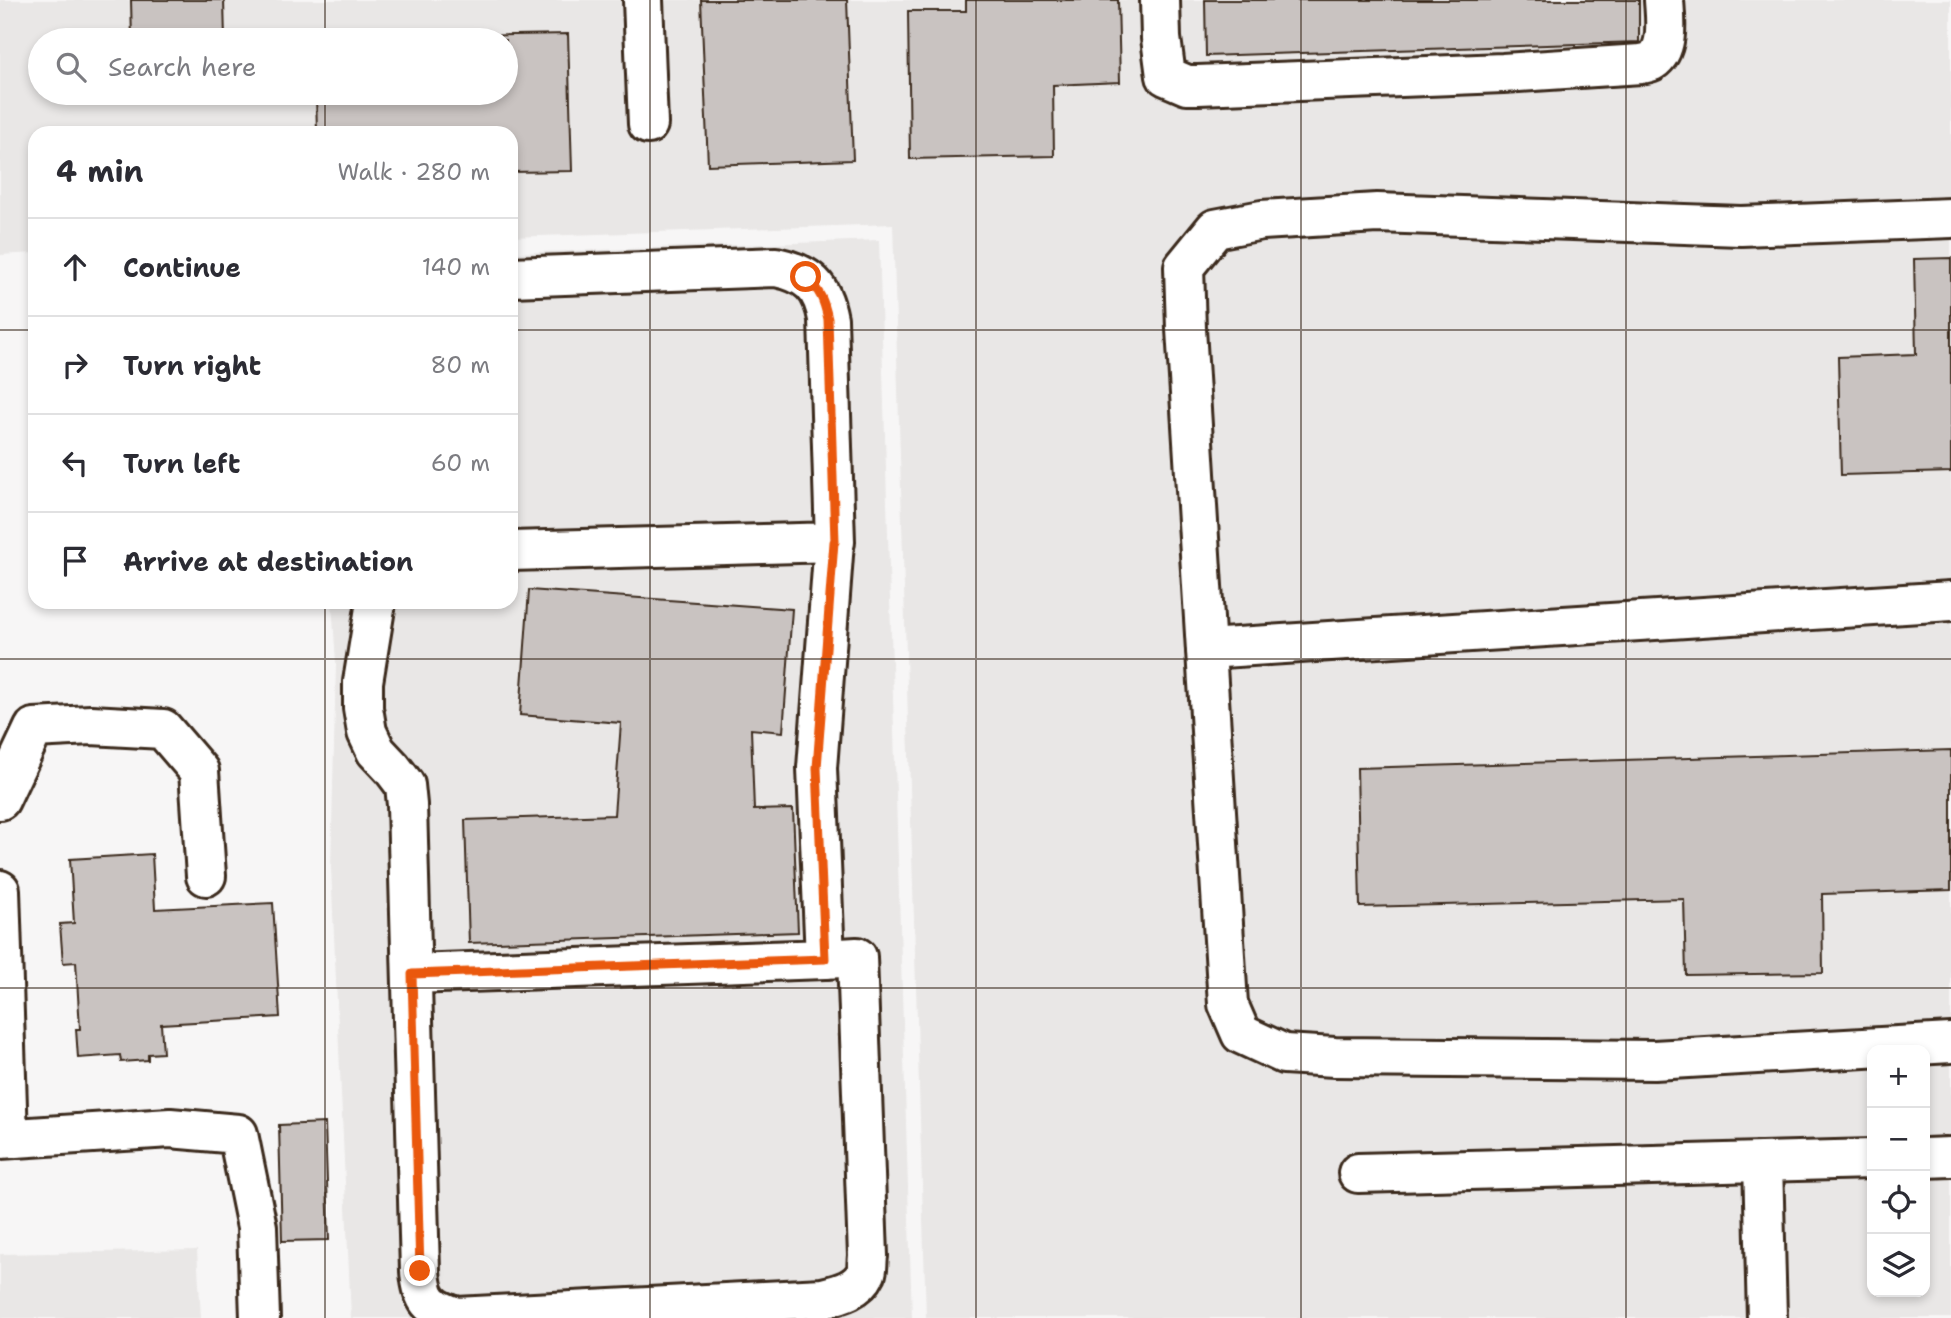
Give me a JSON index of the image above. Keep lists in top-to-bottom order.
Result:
{
  "page": {
    "search": "Search here",
    "heading": ["4 min", "Walk · 280 m"],
    "list": [
      ["Continue", "140 m"],
      ["Turn right", "80 m"],
      ["Turn left", "60 m"],
      "Arrive at destination"
    ],
    "map_buttons": ["+", "−"]
  }
}
